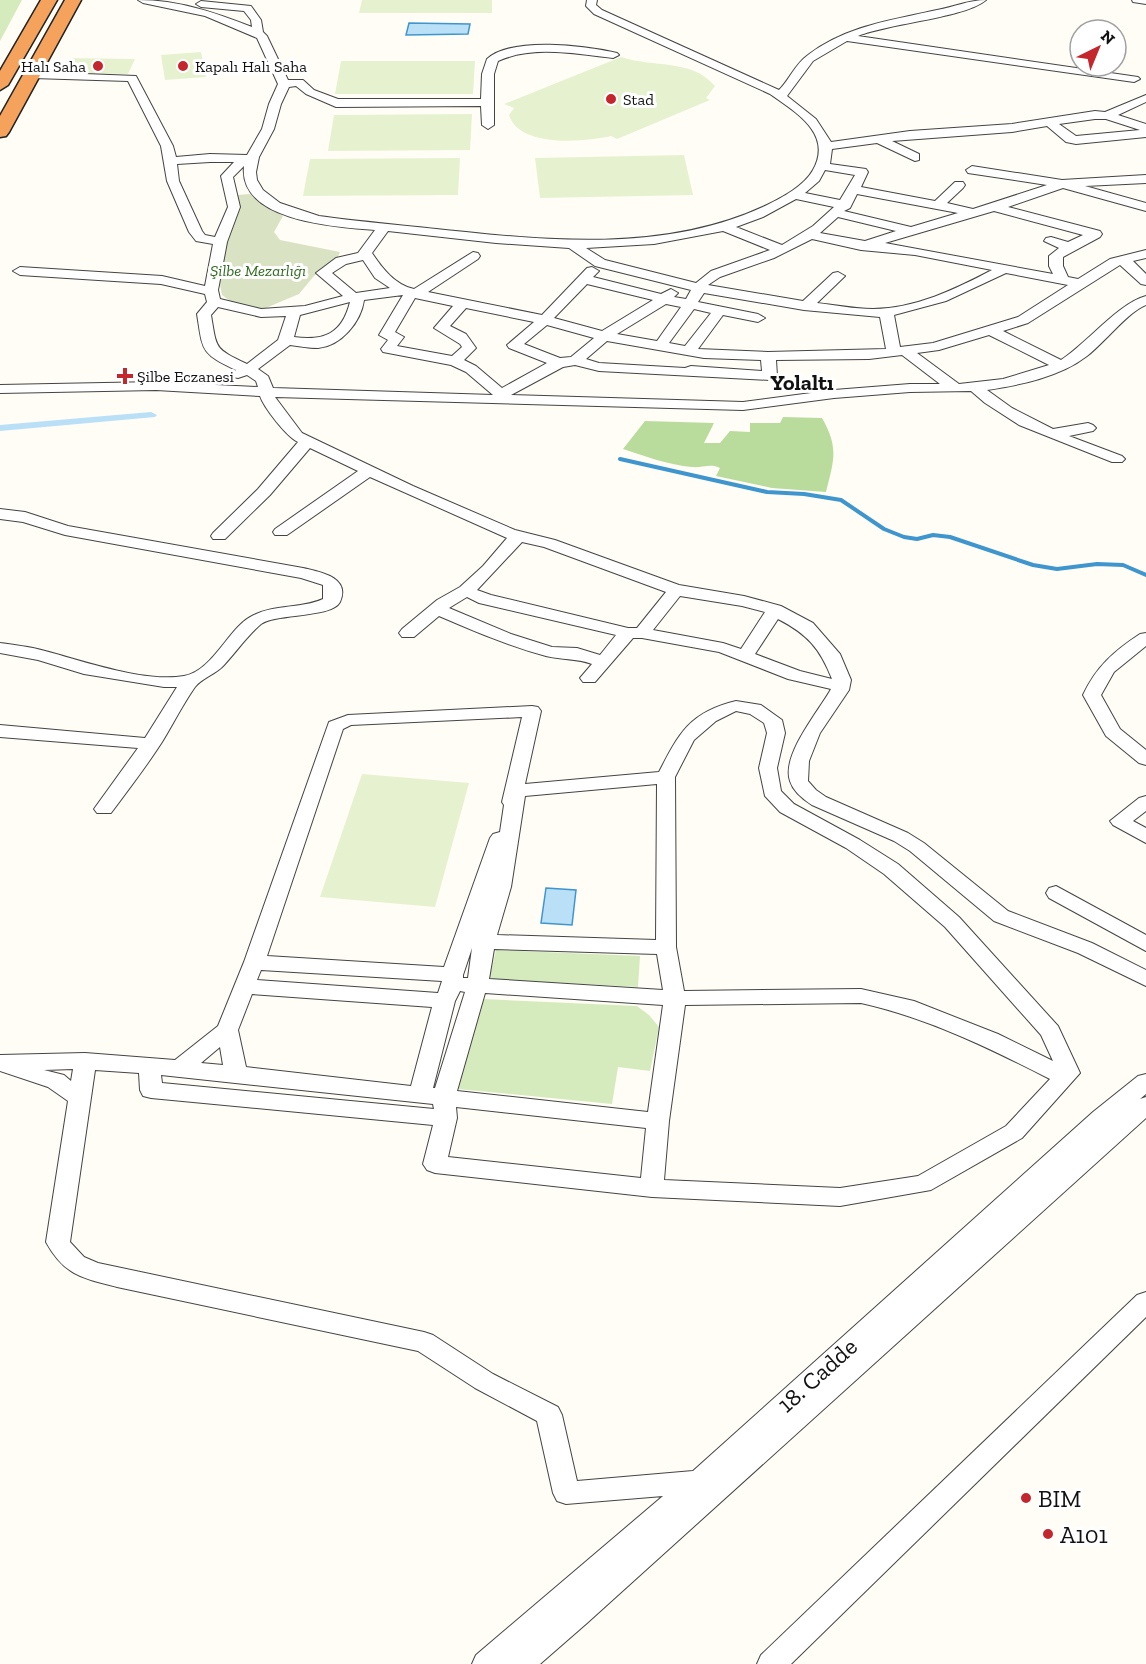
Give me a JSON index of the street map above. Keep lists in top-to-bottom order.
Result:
{
  "streets": {
    "street": ["18. Cadde"]
  },
  "districts": ["Yolaltı"],
  "parks": ["Şilbe Mezarlığı"],
  "places": {
    "other": [
      "Halı Saha",
      "Kapalı Halı Saha",
      "Stad",
      "BIM",
      "A101"
    ],
    "health": ["Şilbe Eczanesi"]
  },
  "north": "top right"
}
